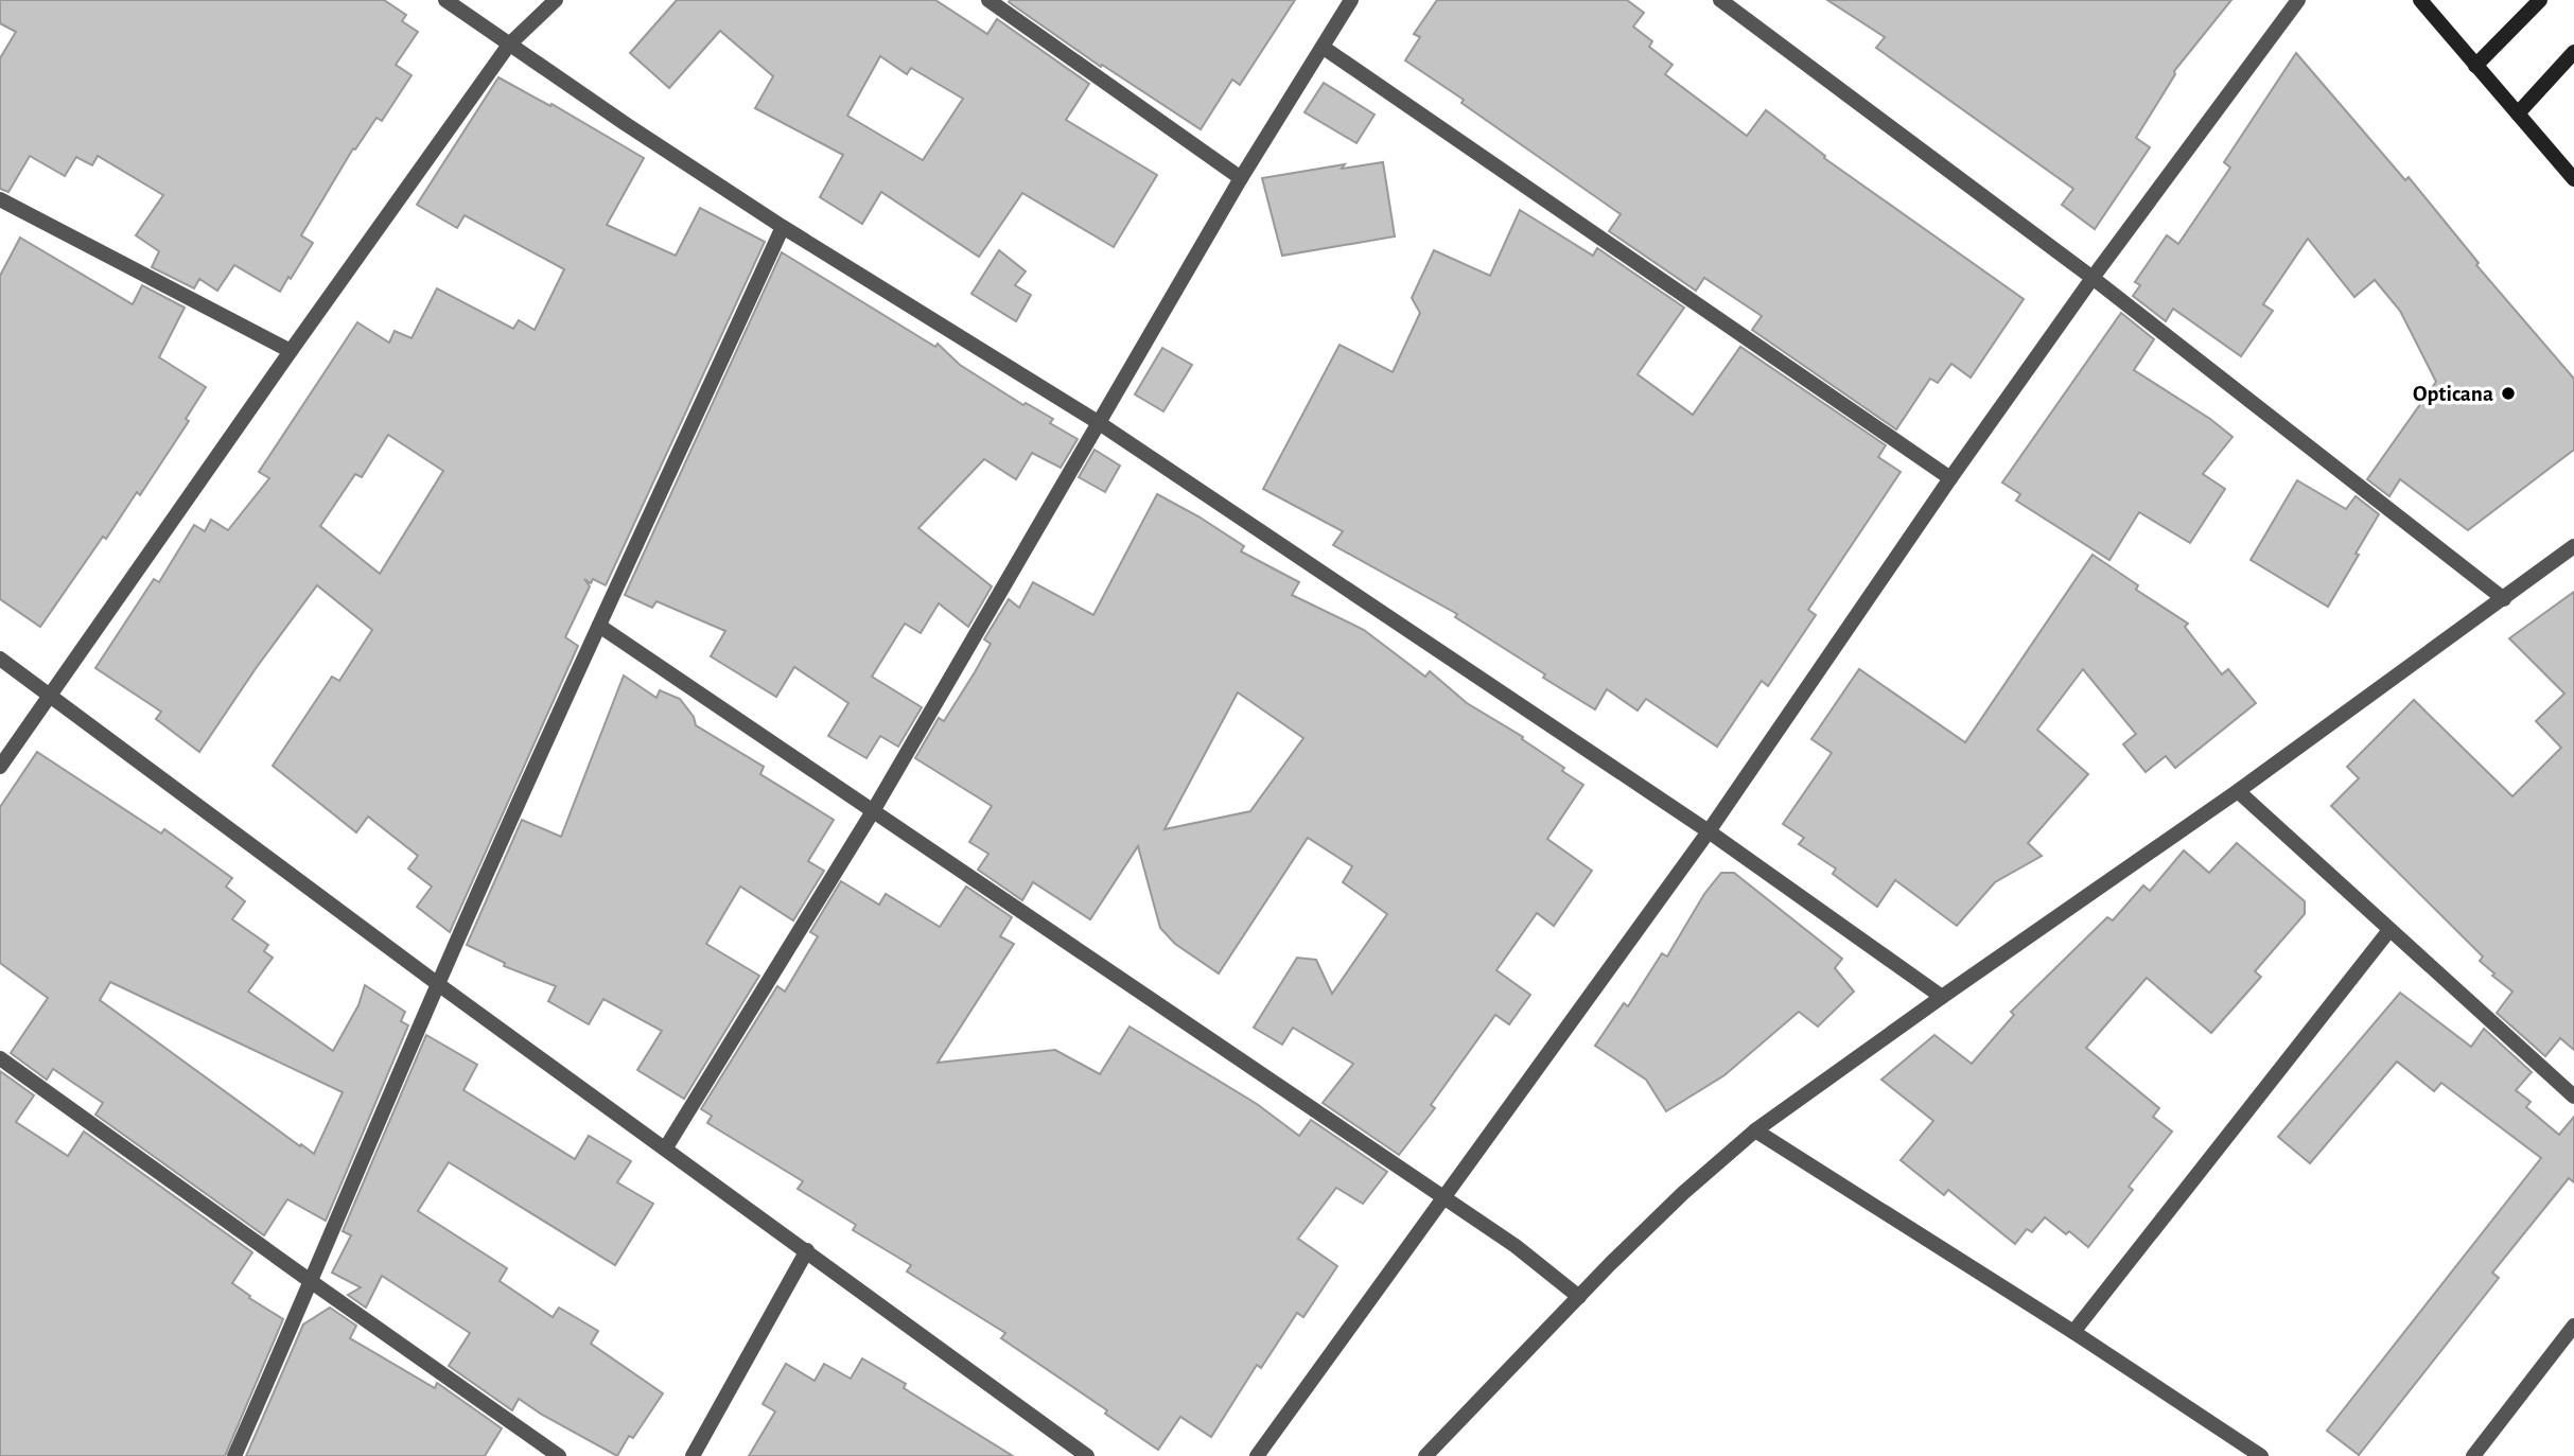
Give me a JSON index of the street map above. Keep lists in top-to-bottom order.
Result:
{
  "places": ["Opticana"]
}
